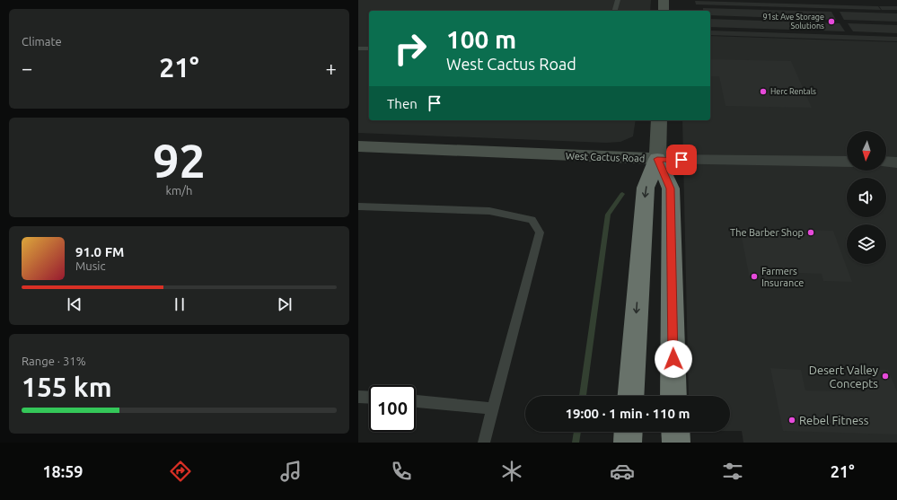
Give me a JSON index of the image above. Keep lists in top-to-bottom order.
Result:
{
  "streets": {
    "main road": ["West Cactus Road"]
  },
  "places": [
    "91st Ave Storage Solutions",
    "Herc Rentals",
    "The Barber Shop",
    "Farmers Insurance",
    "Desert Valley Concepts",
    "Rebel Fitness"
  ],
  "north": "bottom",
  "page": {
    "tile": [
      "Climate",
      ["92", "km/h"],
      ["Range · 31%", "155 km"]
    ],
    "turn": ["100 m", "West Cactus Road"],
    "heat": ["−", "21°", "+"],
    "then": "Then",
    "song": ["91.0 FM", "Music"],
    "limit": "100",
    "trip": "19:00 · 1 min · 110 m",
    "tabs": ["18:59", "21°"]
  }
}
